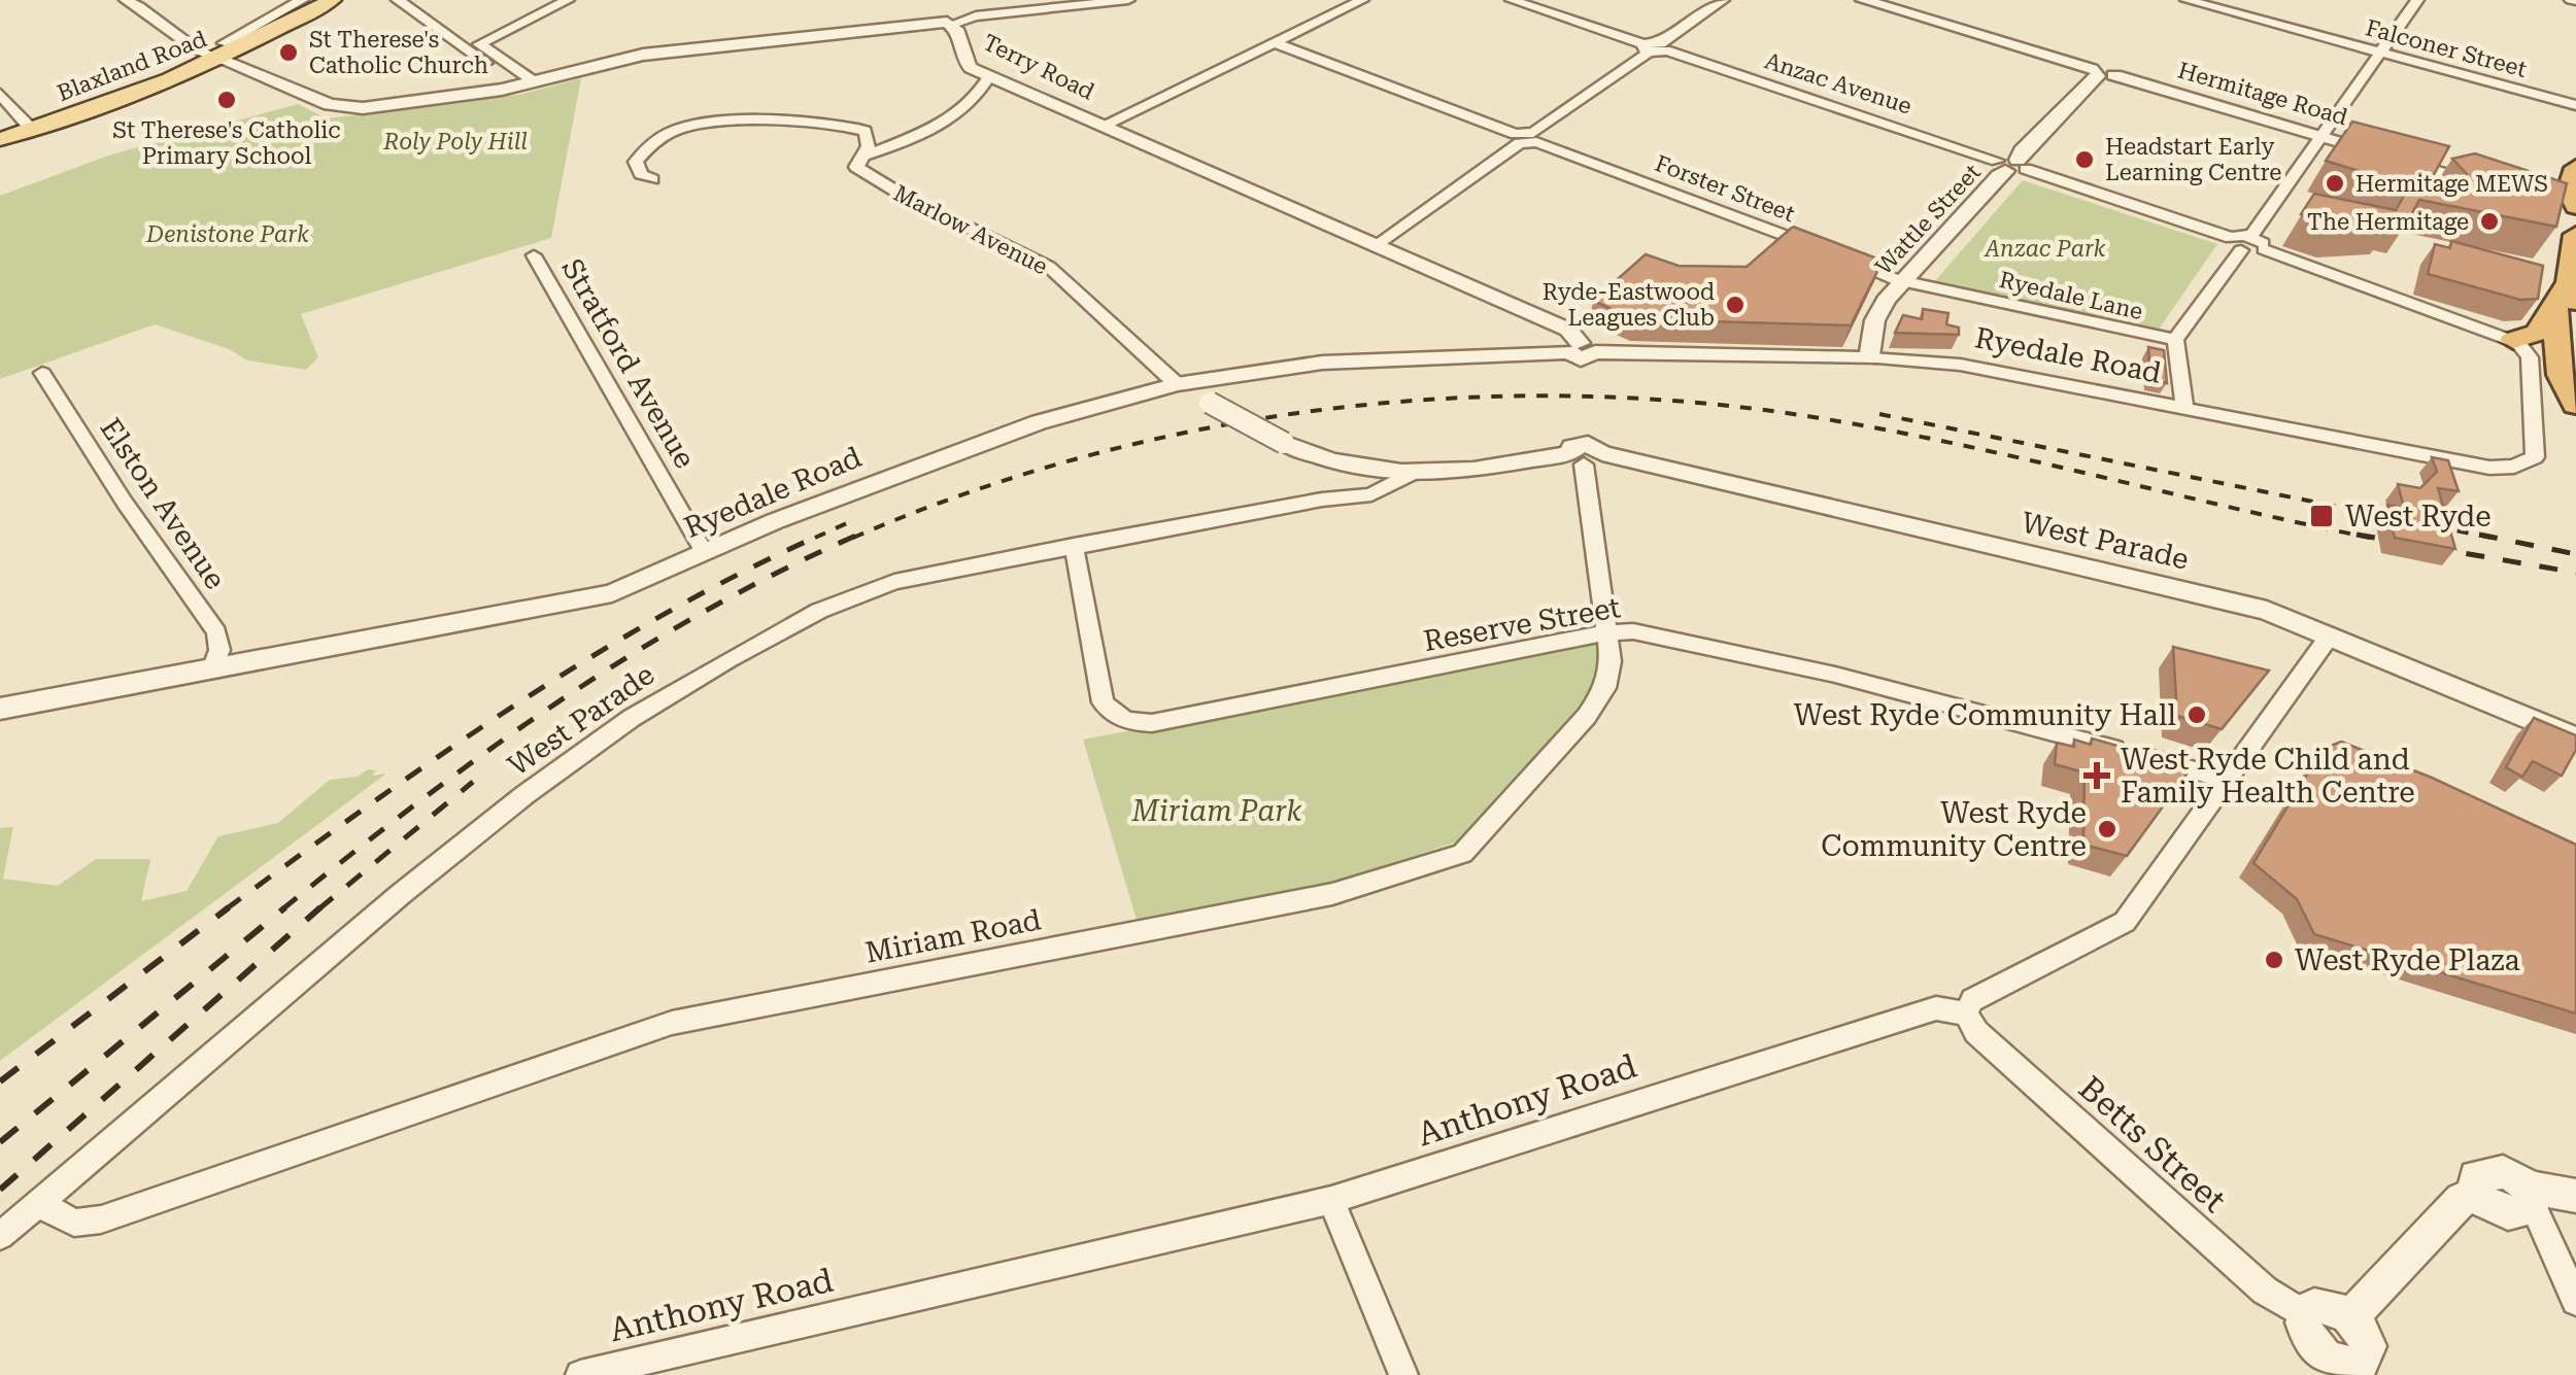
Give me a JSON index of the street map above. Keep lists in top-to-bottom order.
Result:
{
  "streets": {
    "main road": ["Blaxland Road"],
    "street": [
      "Falconer Street",
      "Terry Road",
      "Anzac Avenue",
      "Hermitage Road",
      "Forster Street",
      "Wattle Street",
      "Marlow Avenue",
      "Ryedale Lane",
      "Ryedale Road",
      "Stratford Avenue",
      "Elston Avenue",
      "West Parade",
      "Reserve Street",
      "Miriam Road",
      "Anthony Road",
      "Betts Street"
    ]
  },
  "crossings": [
    ["Blaxland Road", "Terry Road"],
    ["Terry Road", "Ryedale Road"],
    ["Anzac Avenue", "Wattle Street"],
    ["Hermitage Road", "Wattle Street"],
    ["Wattle Street", "Ryedale Lane"],
    ["Wattle Street", "Ryedale Road"],
    ["Marlow Avenue", "Ryedale Road"],
    ["Marlow Avenue", "West Parade"],
    ["Ryedale Road", "Stratford Avenue"],
    ["Ryedale Road", "Elston Avenue"],
    ["West Parade", "Reserve Street"],
    ["West Parade", "Miriam Road"],
    ["Reserve Street", "Miriam Road"],
    ["Anthony Road", "Betts Street"]
  ],
  "parks": [
    "Roly Poly Hill",
    "Denistone Park",
    "Anzac Park",
    "Miriam Park"
  ],
  "places": {
    "other": [
      "St Therese's Catholic Church",
      "St Therese's Catholic Primary School",
      "Headstart Early Learning Centre",
      "Hermitage MEWS",
      "The Hermitage",
      "Ryde-Eastwood Leagues Club",
      "West Ryde Community Hall",
      "West Ryde Community Centre",
      "West Ryde Plaza"
    ],
    "transit": ["West Ryde"],
    "health": ["West Ryde Child and Family Health Centre"]
  }
}
